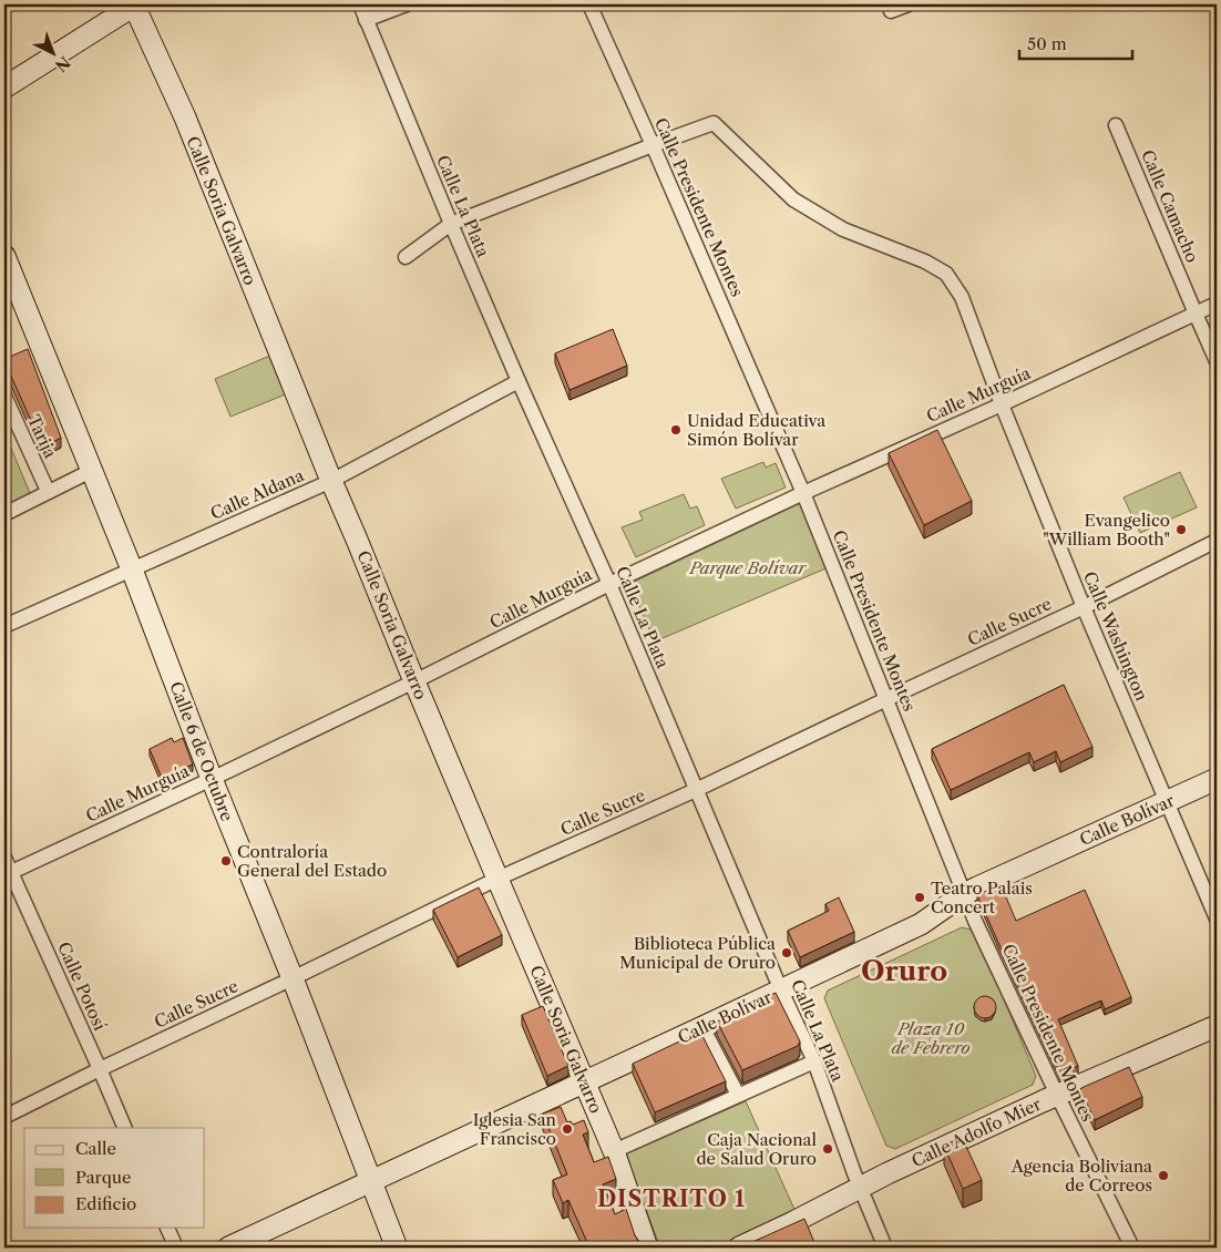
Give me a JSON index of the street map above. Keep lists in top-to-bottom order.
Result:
{
  "streets": {
    "main road": [
      "Calle Soria Galvarro",
      "Calle 6 de Octubre",
      "Calle Bolívar",
      "Calle Adolfo Mier"
    ],
    "street": [
      "Calle La Plata",
      "Calle Camacho",
      "Calle Presidente Montes",
      "Calle Murguía",
      "Tarija",
      "Calle Aldana",
      "Calle Sucre",
      "Calle Washington",
      "Calle Potosí"
    ]
  },
  "crossings": [
    ["Calle La Plata", "Calle Murguía"],
    ["Calle La Plata", "Calle Aldana"],
    ["Calle La Plata", "Calle Sucre"],
    ["Calle La Plata", "Calle Bolívar"],
    ["Calle La Plata", "Calle Adolfo Mier"],
    ["Calle Camacho", "Calle Murguía"],
    ["Calle Presidente Montes", "Calle Murguía"],
    ["Calle Presidente Montes", "Calle Sucre"],
    ["Calle Presidente Montes", "Calle Washington"],
    ["Calle Presidente Montes", "Calle Bolívar"],
    ["Calle Presidente Montes", "Calle Adolfo Mier"],
    ["Calle Soria Galvarro", "Calle Murguía"],
    ["Calle Soria Galvarro", "Calle Aldana"],
    ["Calle Soria Galvarro", "Calle Sucre"],
    ["Calle Soria Galvarro", "Calle Bolívar"],
    ["Calle Murguía", "Calle Washington"],
    ["Calle Murguía", "Calle 6 de Octubre"],
    ["Calle Murguía", "Calle Potosí"],
    ["Calle Aldana", "Calle 6 de Octubre"],
    ["Calle Sucre", "Calle Washington"],
    ["Calle Sucre", "Calle 6 de Octubre"],
    ["Calle Sucre", "Calle Potosí"],
    ["Calle Washington", "Calle Bolívar"],
    ["Calle 6 de Octubre", "Calle Bolívar"]
  ],
  "districts": ["Oruro", "DISTRITO 1"],
  "parks": ["Parque Bolívar", "Plaza 10 de Febrero"],
  "places": [
    "Unidad Educativa Simón Bolívar",
    "Evangelico \"William Booth\"",
    "Contraloría General del Estado",
    "Teatro Palais Concert",
    "Biblioteca Pública Municipal de Oruro",
    "Iglesia San Francisco",
    "Caja Nacional de Salud Oruro",
    "Agencia Boliviana de Correos"
  ],
  "legend": ["Calle", "Parque", "Edificio"],
  "scale_bar": "50 m",
  "north": "bottom right"
}
